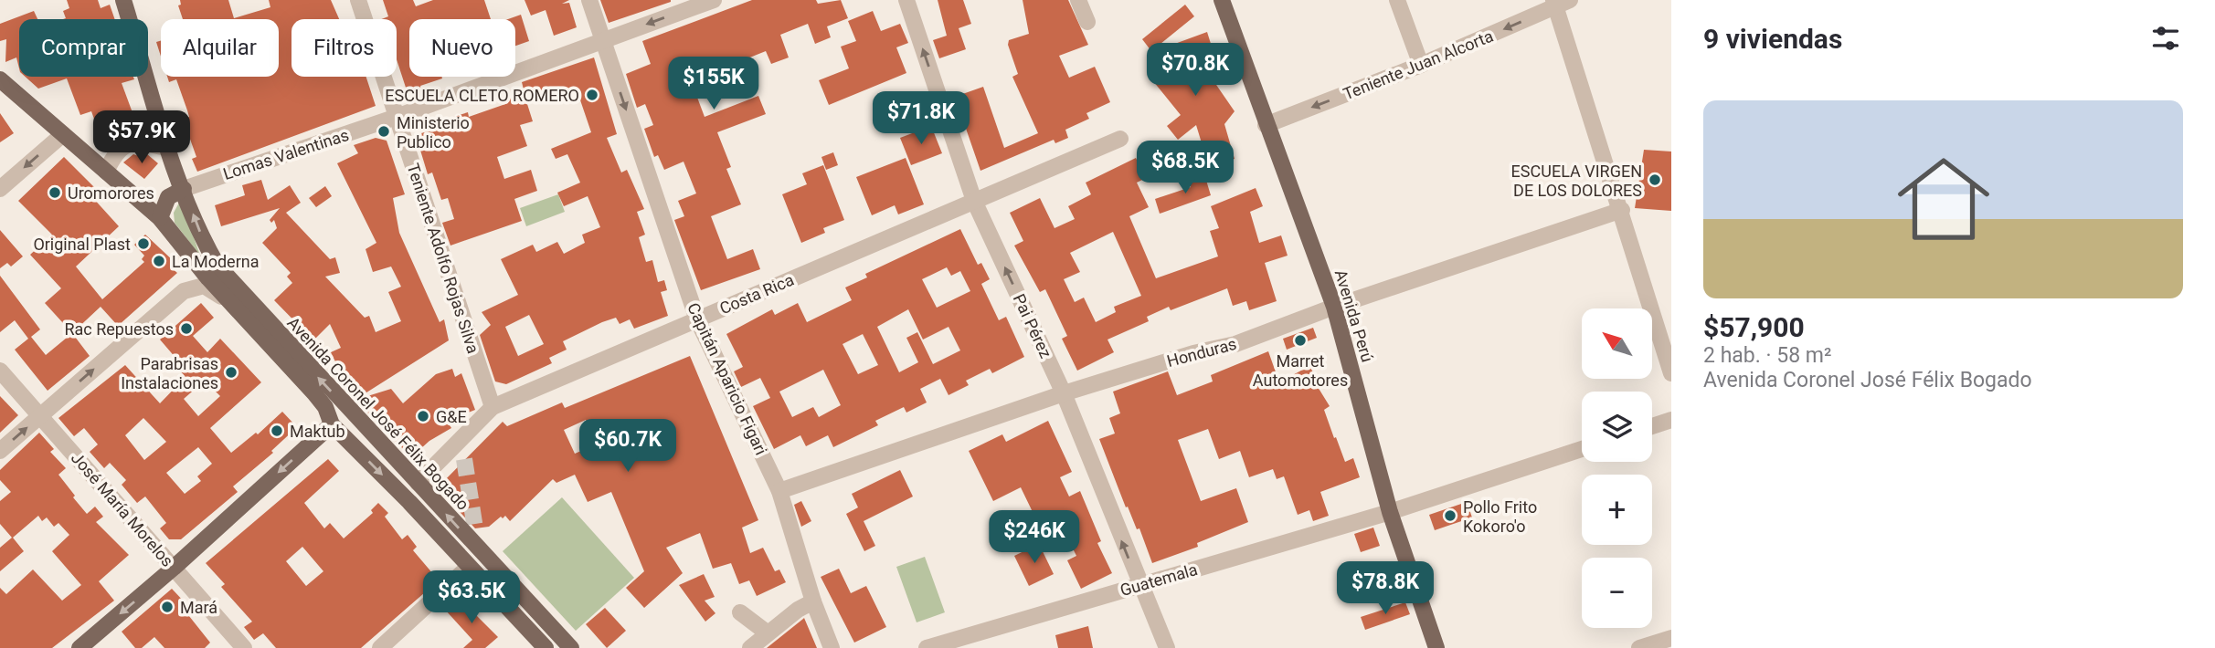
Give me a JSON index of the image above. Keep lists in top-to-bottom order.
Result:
{
  "streets": {
    "main road": ["Avenida Perú", "Avenida Coronel José Félix Bogado"],
    "street": [
      "Teniente Juan Alcorta",
      "Lomas Valentinas",
      "Teniente Adolfo Rojas Silva",
      "Costa Rica",
      "Pai Pérez",
      "Honduras",
      "Capitán Aparicio Figari",
      "José María Morelos",
      "Guatemala"
    ]
  },
  "crossings": [
    ["Teniente Juan Alcorta", "Avenida Perú"],
    ["Lomas Valentinas", "Teniente Adolfo Rojas Silva"],
    ["Lomas Valentinas", "Capitán Aparicio Figari"],
    ["Lomas Valentinas", "Avenida Coronel José Félix Bogado"],
    ["Teniente Adolfo Rojas Silva", "Costa Rica"],
    ["Costa Rica", "Pai Pérez"],
    ["Costa Rica", "Capitán Aparicio Figari"],
    ["Costa Rica", "Avenida Coronel José Félix Bogado"],
    ["Avenida Perú", "Honduras"],
    ["Avenida Perú", "Guatemala"],
    ["Pai Pérez", "Honduras"],
    ["Pai Pérez", "Guatemala"],
    ["Honduras", "Capitán Aparicio Figari"]
  ],
  "one_way": ["Teniente Juan Alcorta", "Pai Pérez", "Capitán Aparicio Figari"],
  "places": [
    "ESCUELA CLETO ROMERO",
    "Ministerio Publico",
    "ESCUELA VIRGEN DE LOS DOLORES",
    "Uromorores",
    "Original Plast",
    "La Moderna",
    "Rac Repuestos",
    "Marret Automotores",
    "Parabrisas Instalaciones",
    "G&E",
    "Maktub",
    "Pollo Frito Kokoro'o",
    "Mará"
  ],
  "north": "top left",
  "page": {
    "heading": "9 viviendas",
    "chip": [
      "Comprar",
      "Alquilar",
      "Filtros",
      "Nuevo"
    ],
    "price": [
      "$70.8K",
      "$155K",
      "$71.8K",
      "$57.9K",
      "$68.5K",
      "$60.7K",
      "$246K",
      "$78.8K",
      "$63.5K"
    ],
    "list": [
      {
        "name": "$57,900",
        "note": "2 hab. · 58 m² · Avenida Coronel José Félix Bogado"
      }
    ],
    "map_buttons": ["+", "−"]
  }
}
